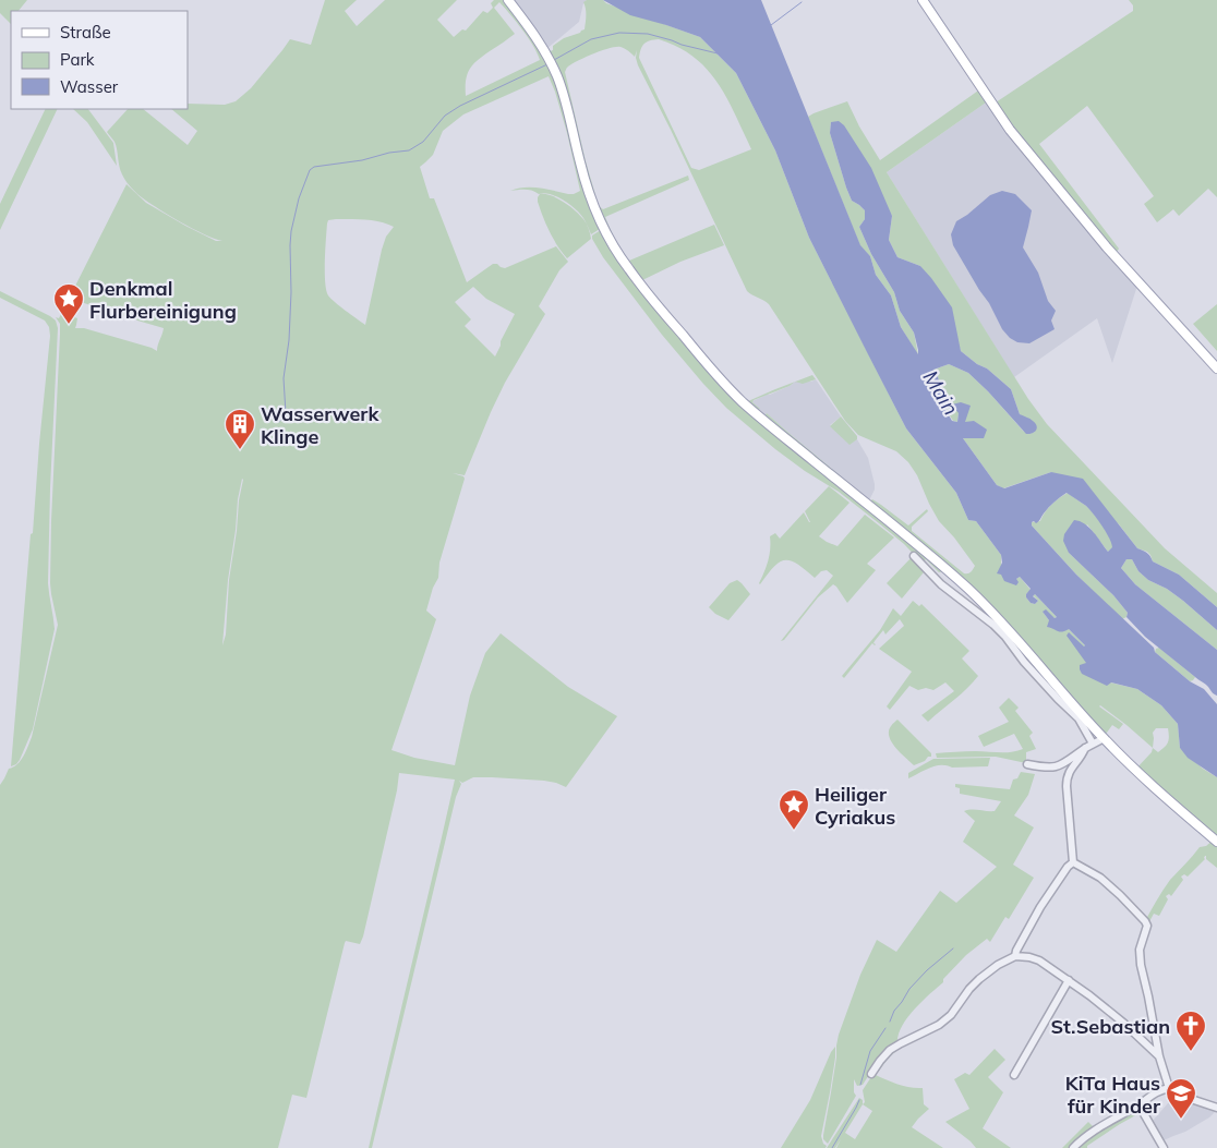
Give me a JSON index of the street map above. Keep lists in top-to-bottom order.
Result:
{
  "water": ["Main"],
  "places": {
    "place": ["Denkmal Flurbereinigung", "Heiliger Cyriakus"],
    "building": ["Wasserwerk Klinge"],
    "church": ["St.Sebastian"],
    "school or university": ["KiTa Haus für Kinder"]
  },
  "legend": ["Straße", "Park", "Wasser"]
}
